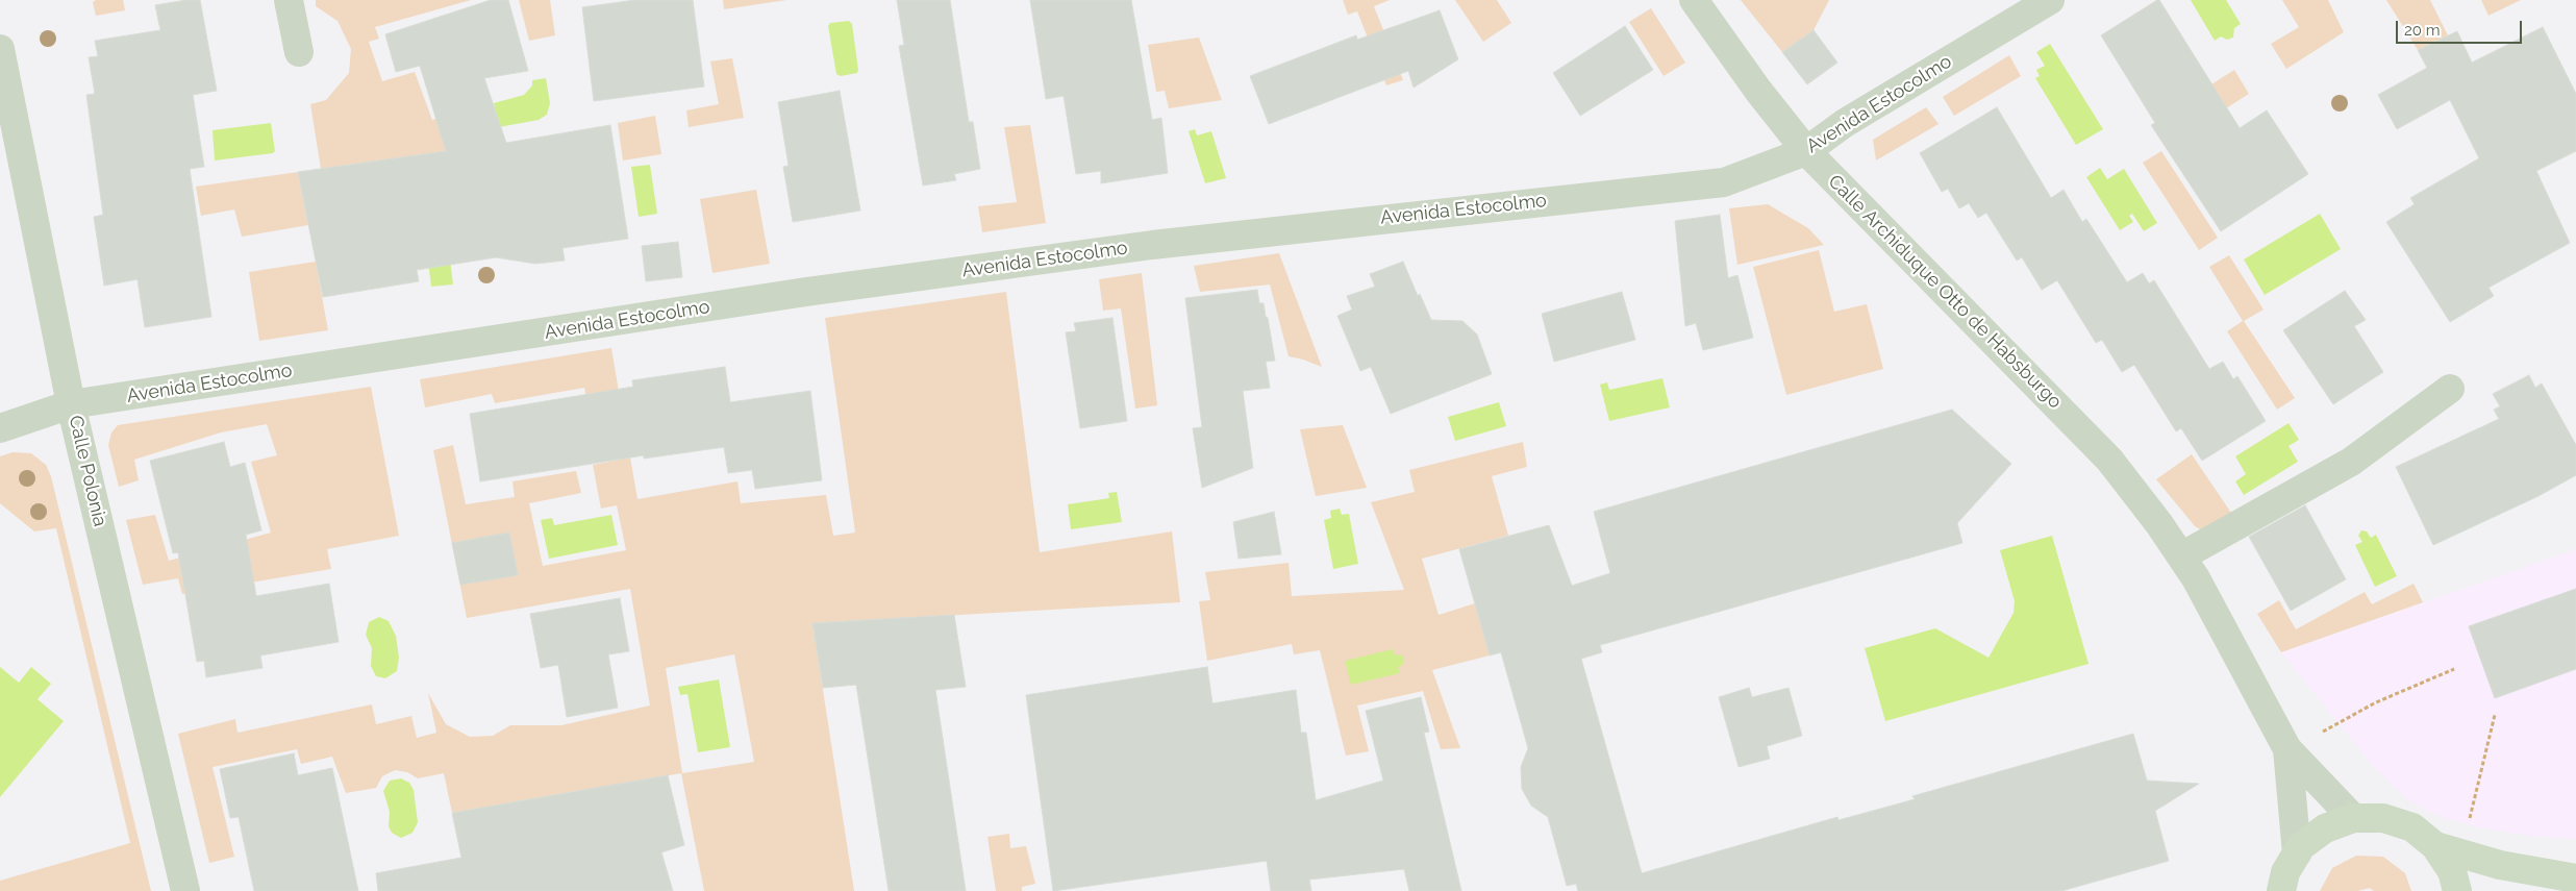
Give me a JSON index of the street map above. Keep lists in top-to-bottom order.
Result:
{
  "streets": {
    "street": ["Avenida Estocolmo", "Calle Archiduque Otto de Habsburgo", "Calle Polonia"]
  },
  "crossings": [
    ["Avenida Estocolmo", "Calle Archiduque Otto de Habsburgo"],
    ["Avenida Estocolmo", "Calle Polonia"]
  ],
  "scale_bar": "20 m"
}
